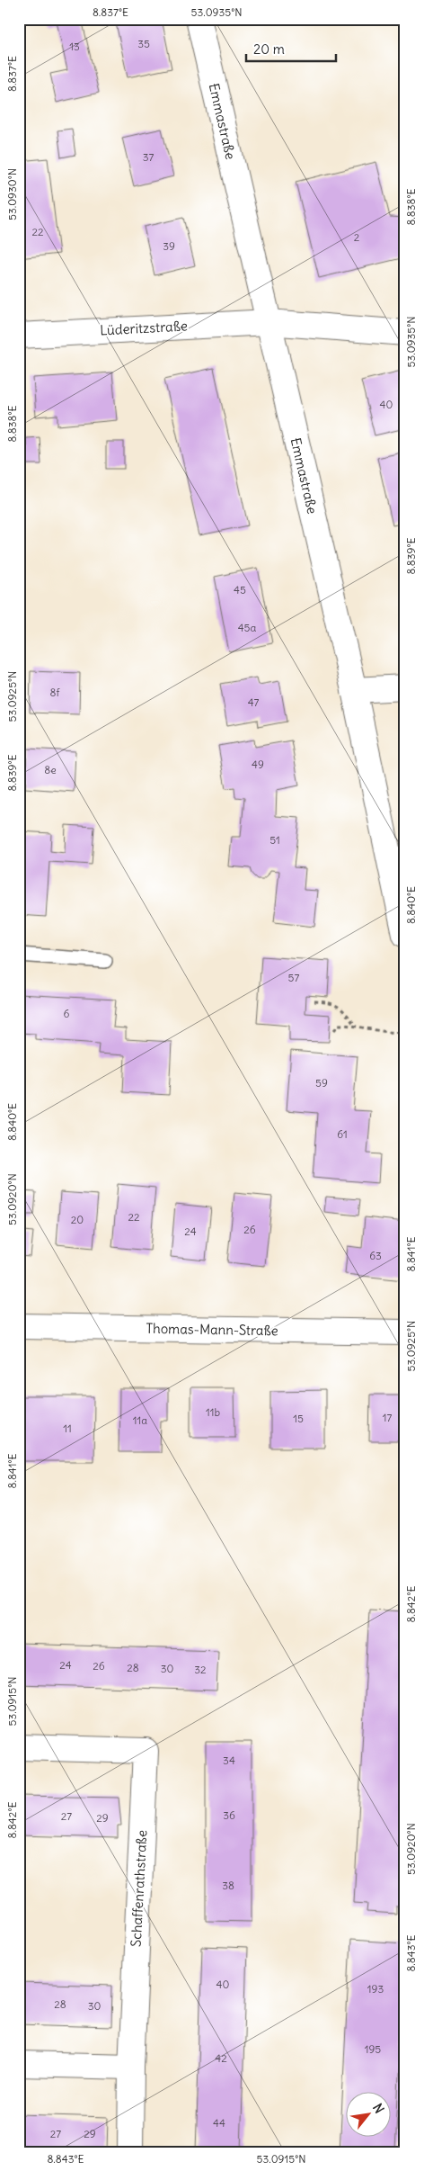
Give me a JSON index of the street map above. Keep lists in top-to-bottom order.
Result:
{
  "streets": {
    "street": [
      "Emmastraße",
      "Lüderitzstraße",
      "Thomas-Mann-Straße",
      "Schaffenrathstraße"
    ]
  },
  "crossings": [
    ["Emmastraße", "Lüderitzstraße"]
  ],
  "house_numbers": [
    "35",
    "13",
    "37",
    "22",
    "2",
    "39",
    "40",
    "45",
    "45a",
    "8f",
    "47",
    "49",
    "8e",
    "51",
    "57",
    "6",
    "59",
    "61",
    "22",
    "20",
    "26",
    "24",
    "63",
    "11b",
    "17",
    "15",
    "11a",
    "11",
    "24",
    "26",
    "28",
    "30",
    "32",
    "34",
    "36",
    "27",
    "29",
    "38",
    "40",
    "193",
    "28",
    "30",
    "195",
    "42",
    "44",
    "27",
    "29"
  ],
  "scale_bar": "20 m",
  "north": "top right",
  "coordinates": [
    "8.837°E",
    "53.0935°N",
    "53.0930°N",
    "8.838°E",
    "8.839°E",
    "53.0925°N",
    "8.840°E",
    "53.0920°N",
    "8.841°E",
    "8.842°E",
    "53.0915°N",
    "8.843°E"
  ]
}
